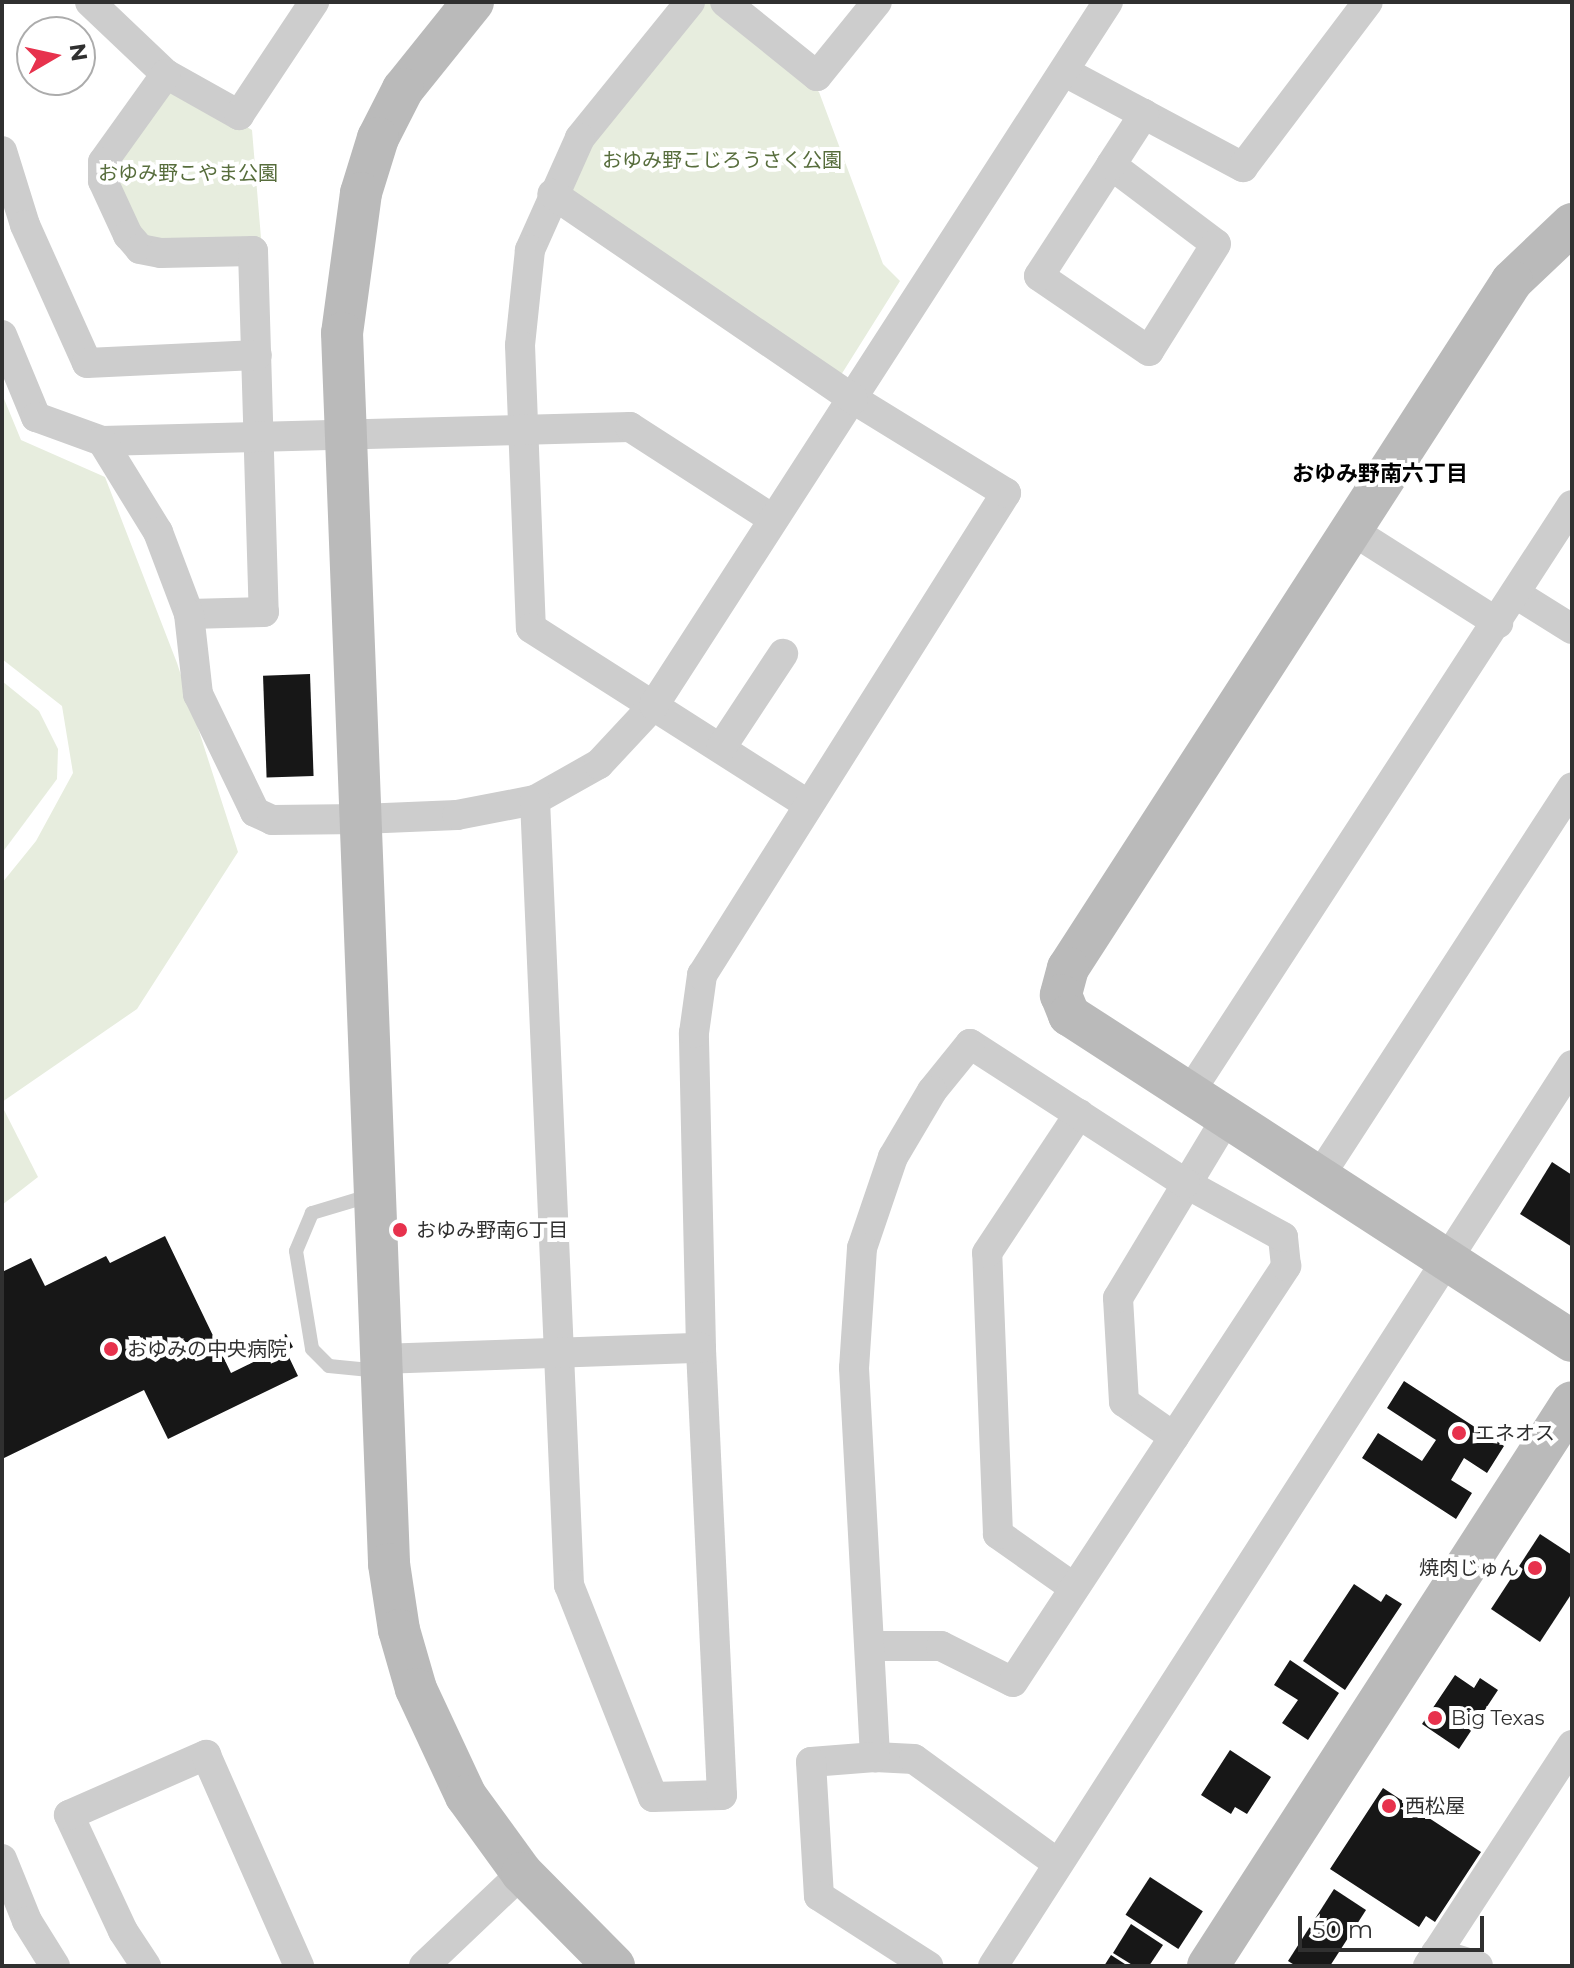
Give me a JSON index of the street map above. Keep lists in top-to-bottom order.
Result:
{
  "districts": ["おゆみ野南六丁目"],
  "parks": ["おゆみ野こじろうさく公園", "おゆみ野こやま公園"],
  "places": [
    "おゆみ野南6丁目",
    "おゆみの中央病院",
    "エネオス",
    "焼肉じゅん",
    "Big Texas",
    "西松屋"
  ],
  "scale_bar": "50 m",
  "north": "right"
}
